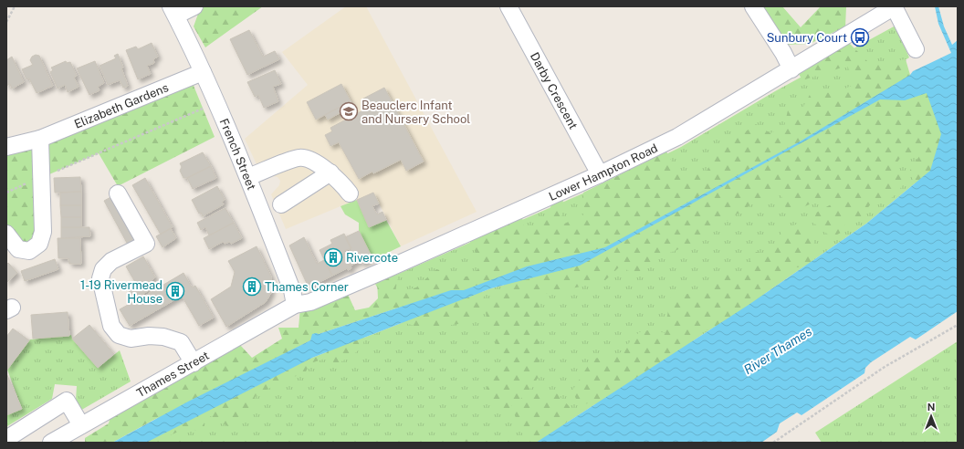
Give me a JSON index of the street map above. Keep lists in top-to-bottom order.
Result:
{
  "streets": {
    "street": [
      "Darby Crescent",
      "Elizabeth Gardens",
      "French Street",
      "Lower Hampton Road",
      "Thames Street"
    ]
  },
  "crossings": [
    ["Darby Crescent", "Lower Hampton Road"],
    ["Elizabeth Gardens", "French Street"],
    ["French Street", "Lower Hampton Road"],
    ["French Street", "Thames Street"],
    ["Lower Hampton Road", "Thames Street"]
  ],
  "water": ["River Thames"],
  "places": {
    "bus stop": ["Sunbury Court"],
    "school or university": ["Beauclerc Infant and Nursery School"],
    "building": ["Rivercote", "Thames Corner", "1-19 Rivermead House"]
  },
  "north": "top"
}
